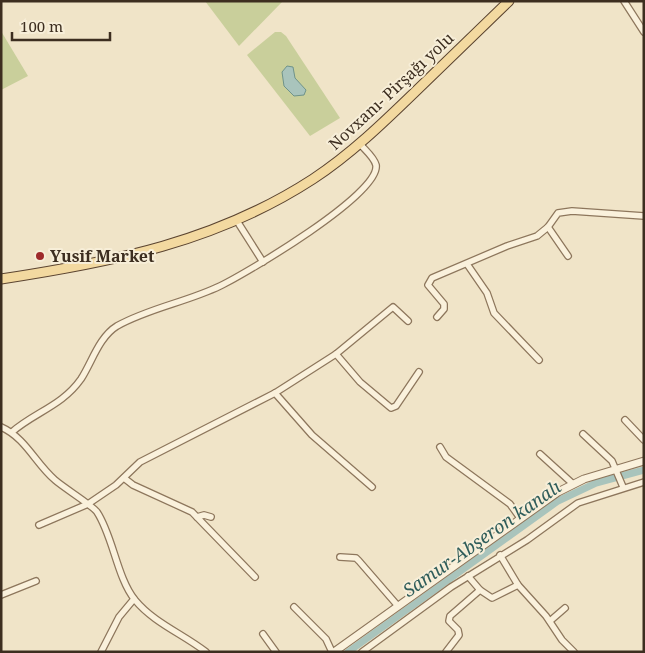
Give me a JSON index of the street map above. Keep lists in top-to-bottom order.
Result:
{
  "streets": {
    "main road": ["Novxanı- Pirşağı yolu"]
  },
  "water": ["Samur-Abşeron kanalı"],
  "places": ["Yusif Market"],
  "scale_bar": "100 m"
}
